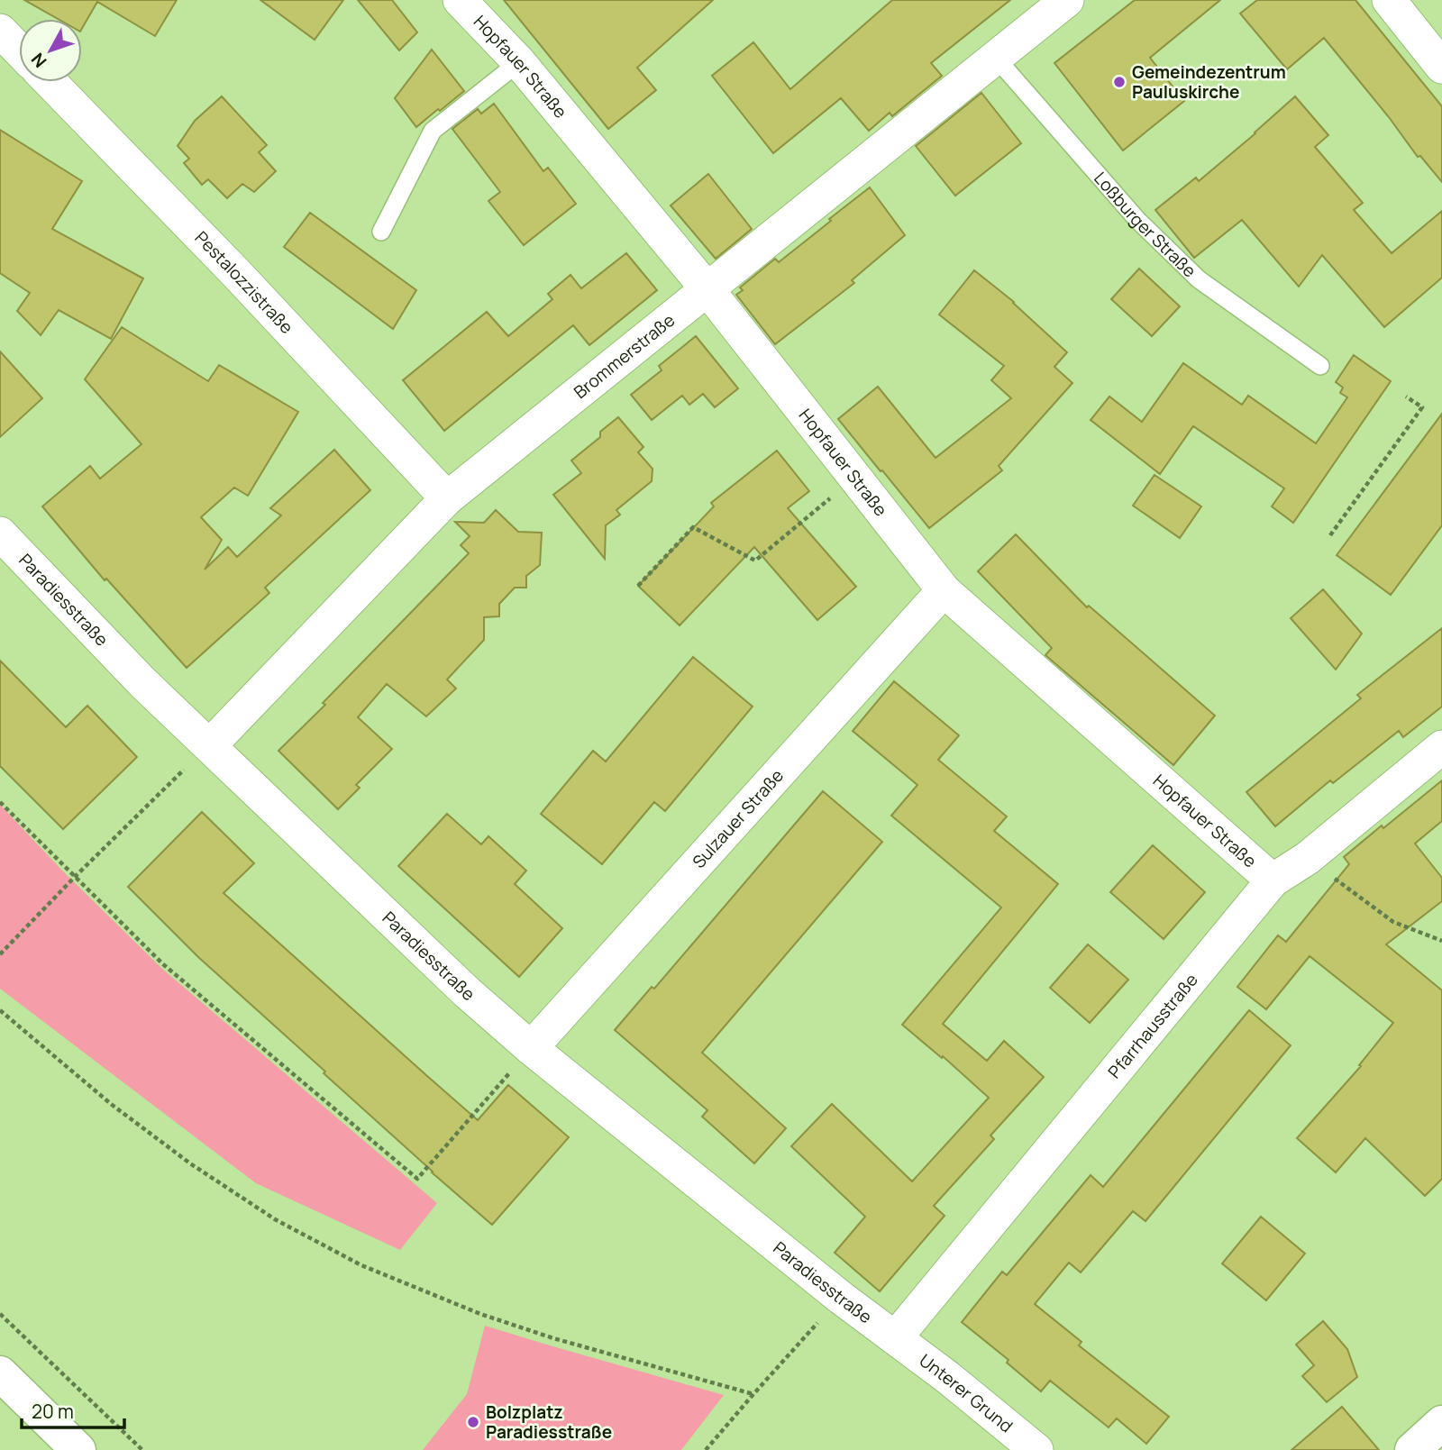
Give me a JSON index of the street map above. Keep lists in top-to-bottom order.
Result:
{
  "streets": {
    "street": [
      "Hopfauer Straße",
      "Pestalozzistraße",
      "Brommerstraße",
      "Paradiesstraße",
      "Sulzauer Straße",
      "Pfarrhausstraße",
      "Unterer Grund"
    ],
    "lane": ["Loßburger Straße"]
  },
  "crossings": [
    ["Hopfauer Straße", "Brommerstraße"],
    ["Hopfauer Straße", "Sulzauer Straße"],
    ["Hopfauer Straße", "Pfarrhausstraße"],
    ["Loßburger Straße", "Brommerstraße"],
    ["Pestalozzistraße", "Brommerstraße"],
    ["Brommerstraße", "Paradiesstraße"],
    ["Paradiesstraße", "Sulzauer Straße"],
    ["Paradiesstraße", "Pfarrhausstraße"],
    ["Paradiesstraße", "Unterer Grund"],
    ["Pfarrhausstraße", "Unterer Grund"]
  ],
  "places": ["Gemeindezentrum Pauluskirche", "Bolzplatz Paradiesstraße"],
  "scale_bar": "20 m",
  "north": "bottom left"
}
